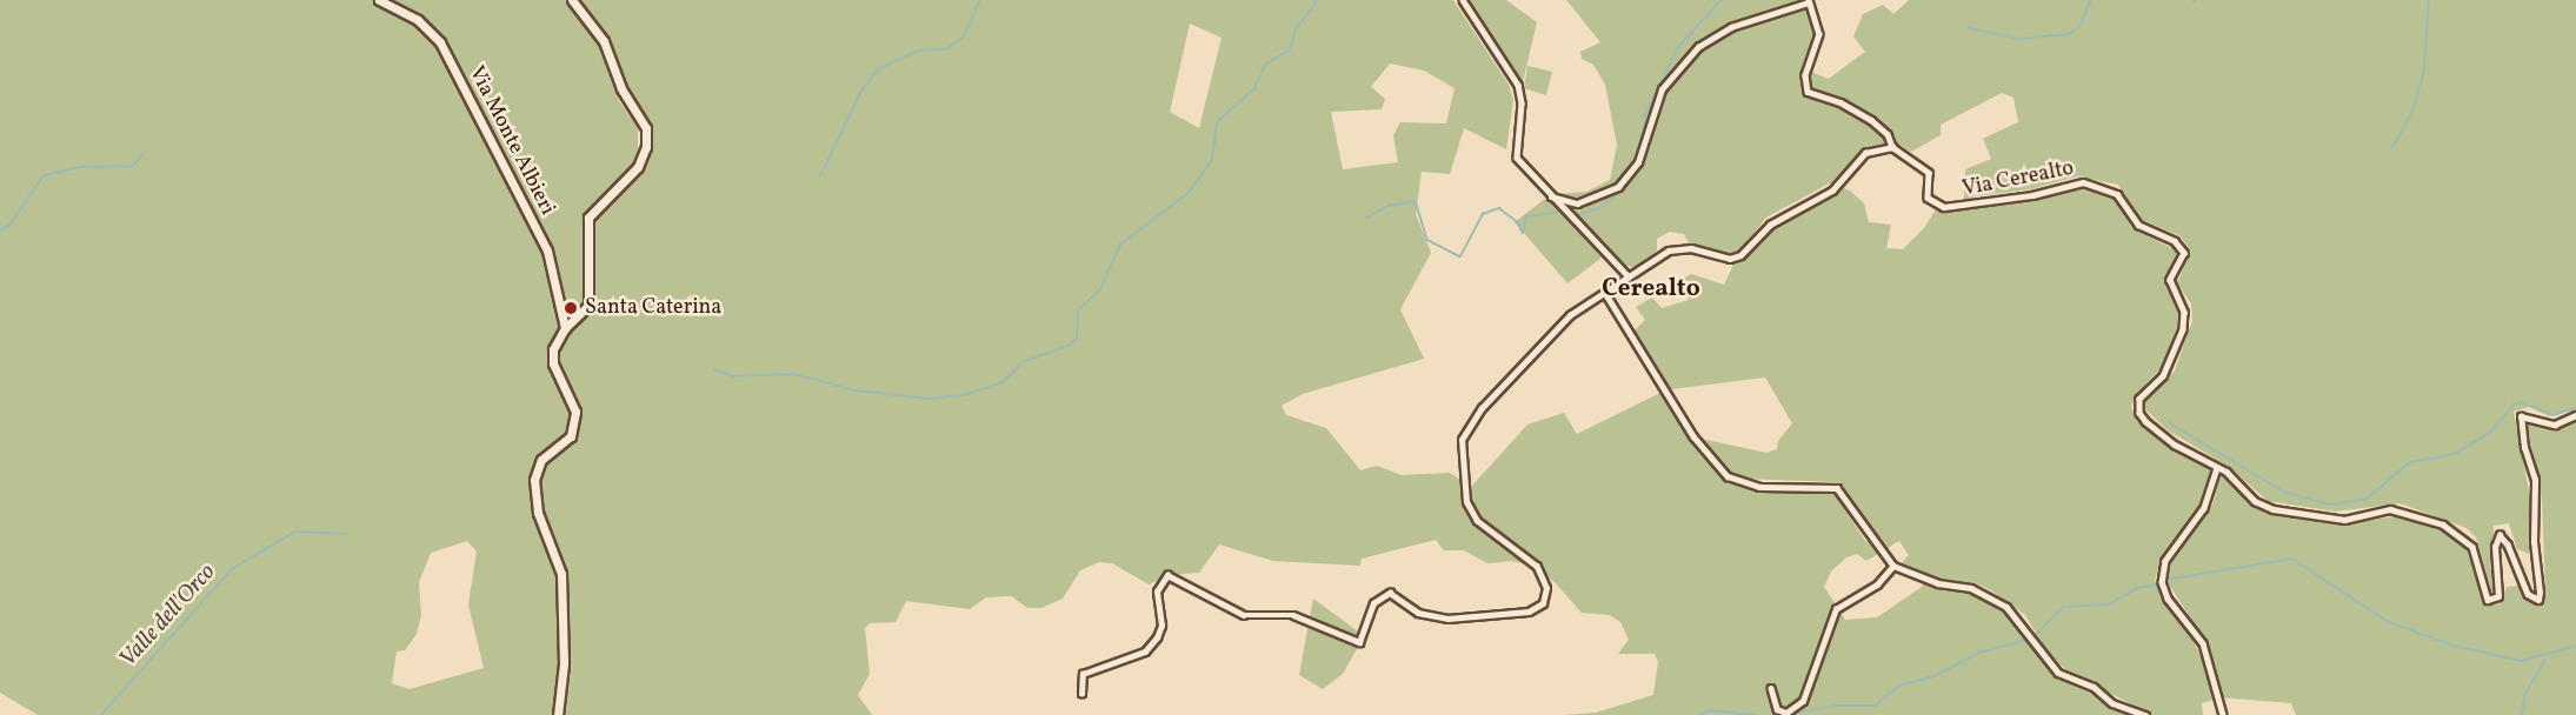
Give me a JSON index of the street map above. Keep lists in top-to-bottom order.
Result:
{
  "streets": {
    "street": ["Via Monte Albieri", "Via Cerealto"]
  },
  "districts": ["Cerealto"],
  "water": ["Valle dell'Orco"],
  "places": ["Santa Caterina"]
}
